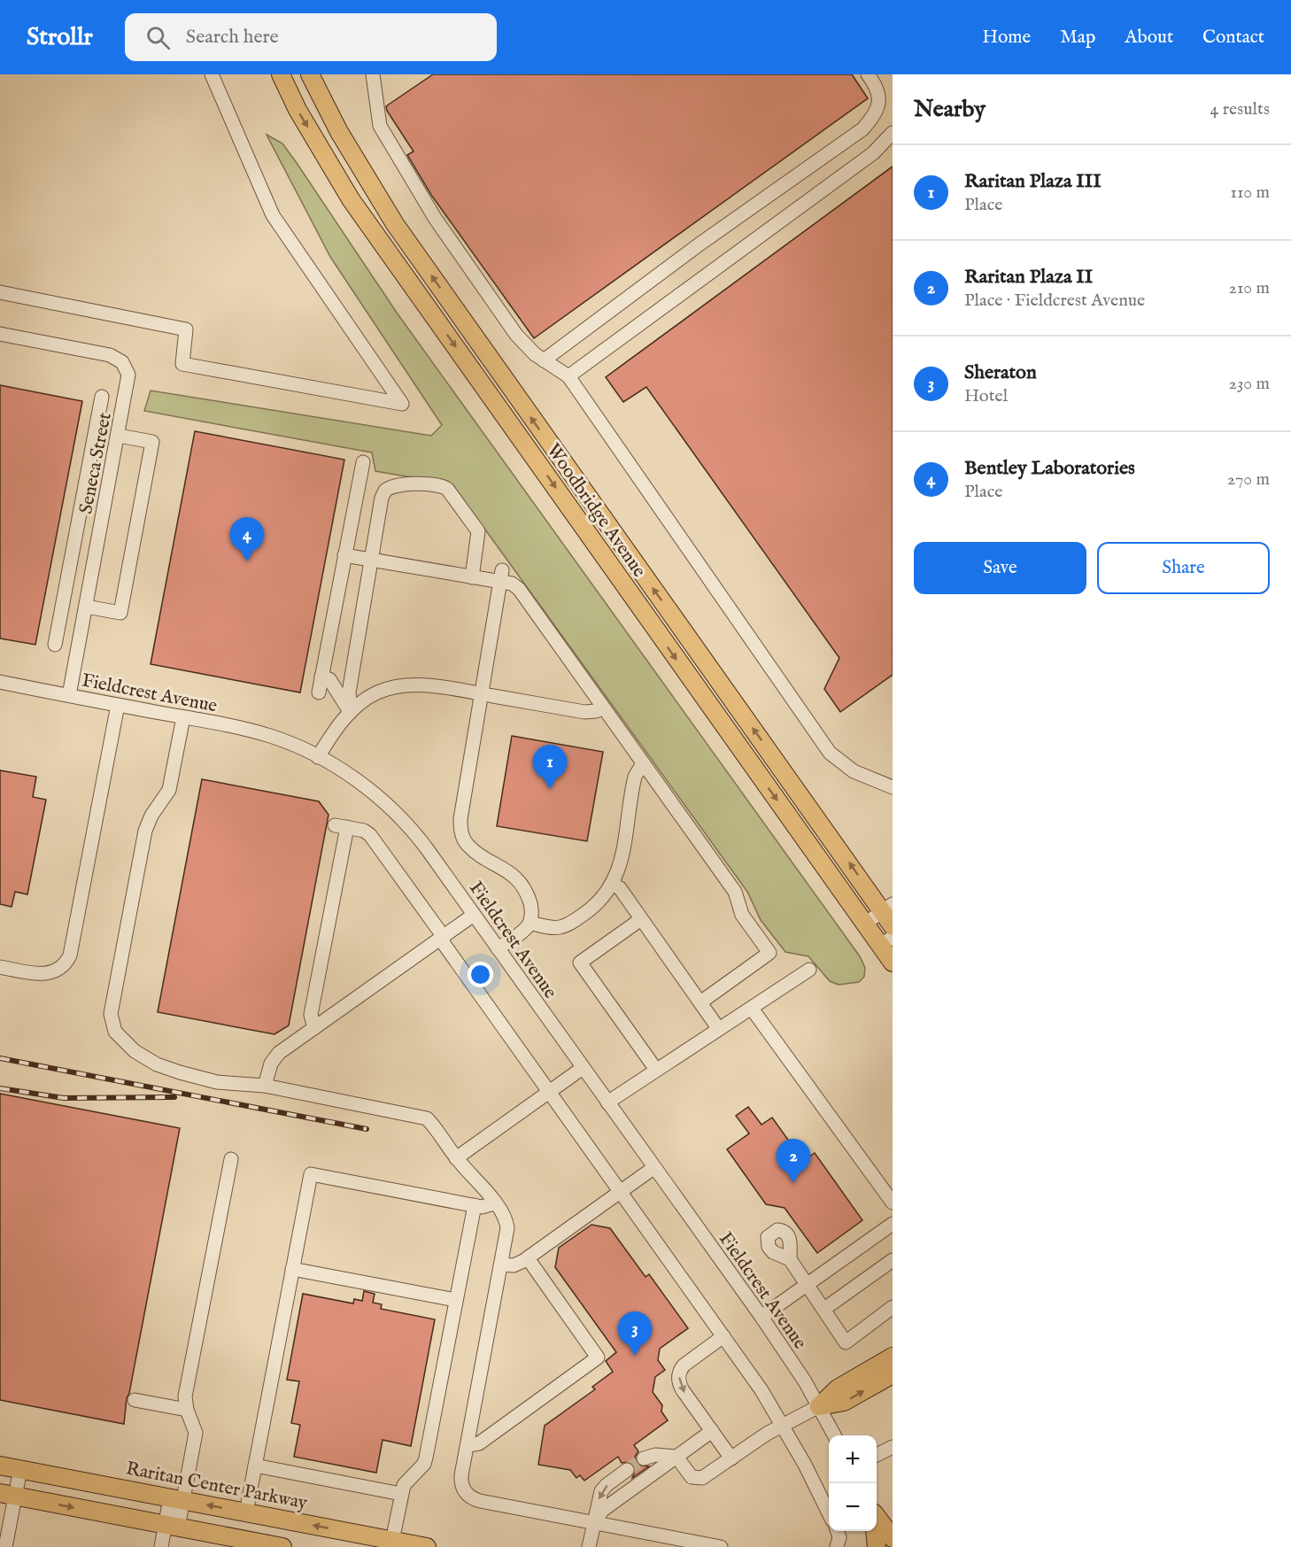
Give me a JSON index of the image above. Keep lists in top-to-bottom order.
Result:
{
  "streets": {
    "main road": ["Woodbridge Avenue", "Raritan Center Parkway"],
    "street": ["Seneca Street", "Fieldcrest Avenue"]
  },
  "crossings": [
    ["Seneca Street", "Fieldcrest Avenue"]
  ],
  "page": {
    "header": "Strollr",
    "search": "Search here",
    "nav": [
      "Home",
      "Map",
      "About",
      "Contact"
    ],
    "heading": ["Nearby", "4 results"],
    "list": [
      {
        "mark": "1",
        "name": "Raritan Plaza III",
        "note": "Place",
        "value": "110 m"
      },
      {
        "mark": "2",
        "name": "Raritan Plaza II",
        "note": "Place · Fieldcrest Avenue",
        "value": "210 m"
      },
      {
        "mark": "3",
        "name": "Sheraton",
        "note": "Hotel",
        "value": "230 m"
      },
      {
        "mark": "4",
        "name": "Bentley Laboratories",
        "note": "Place",
        "value": "270 m"
      }
    ],
    "pins": [
      "4",
      "1",
      "2",
      "3"
    ],
    "buttons": ["Save", "Share"],
    "map_buttons": ["+", "−"]
  }
}
